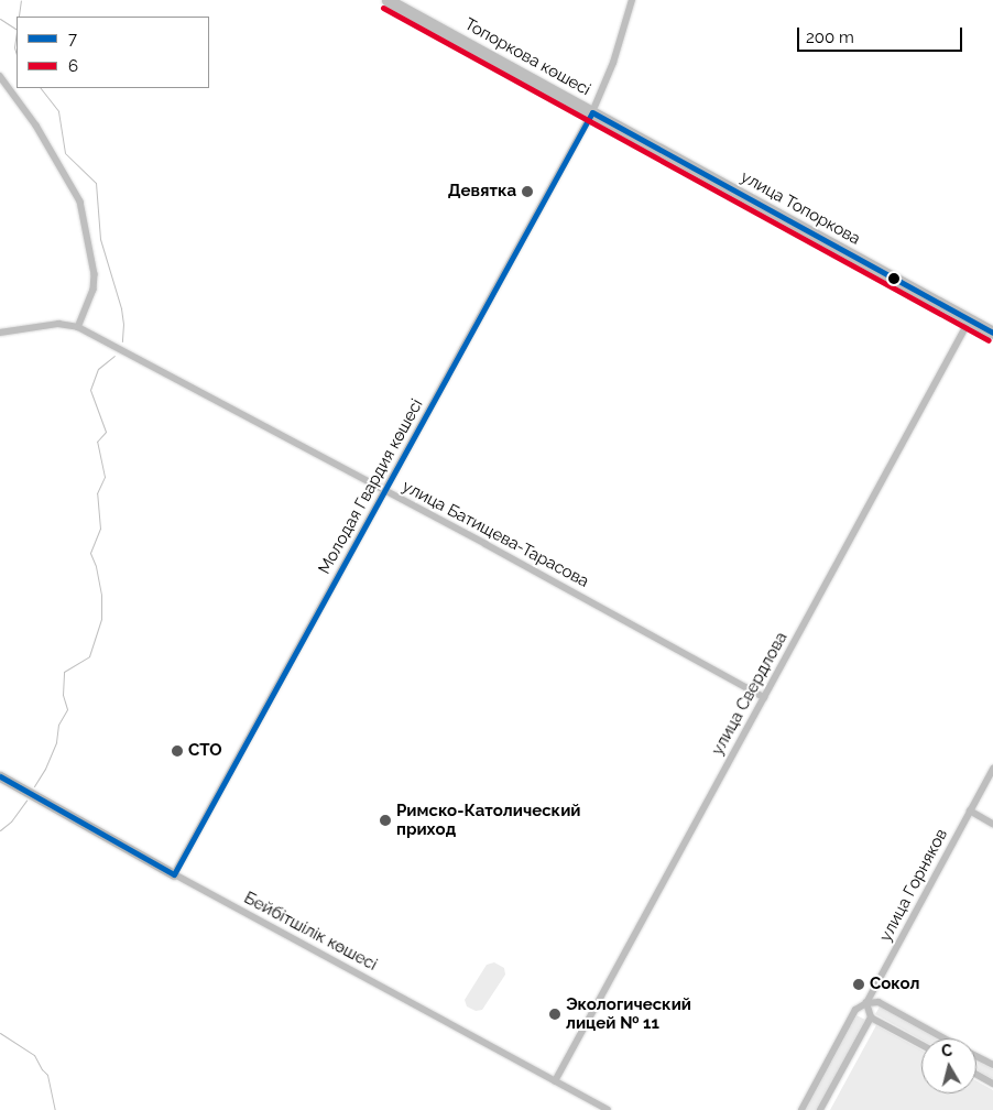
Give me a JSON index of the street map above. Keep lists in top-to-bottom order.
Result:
{
  "streets": {
    "highway": ["Топоркова көшесі", "улица Топоркова"],
    "street": [
      "Молодая Гвардия көшесі",
      "улица Батищева-Тарасова",
      "улица Свердлова",
      "улица Горняков",
      "Бейбітшілік көшесі"
    ]
  },
  "crossings": [
    ["Топоркова көшесі", "улица Топоркова"],
    ["Топоркова көшесі", "Молодая Гвардия көшесі"],
    ["улица Топоркова", "Молодая Гвардия көшесі"],
    ["улица Топоркова", "улица Свердлова"],
    ["Молодая Гвардия көшесі", "улица Батищева-Тарасова"],
    ["Молодая Гвардия көшесі", "Бейбітшілік көшесі"],
    ["улица Батищева-Тарасова", "улица Свердлова"],
    ["улица Свердлова", "Бейбітшілік көшесі"]
  ],
  "places": [
    "Девятка",
    "СТО",
    "Римско-Католический приход",
    "Сокол",
    "Экологический лицей № 11"
  ],
  "lines": ["transit line 6", "transit line 7"],
  "legend": ["7", "6"],
  "scale_bar": "200 m",
  "north": "top"
}
